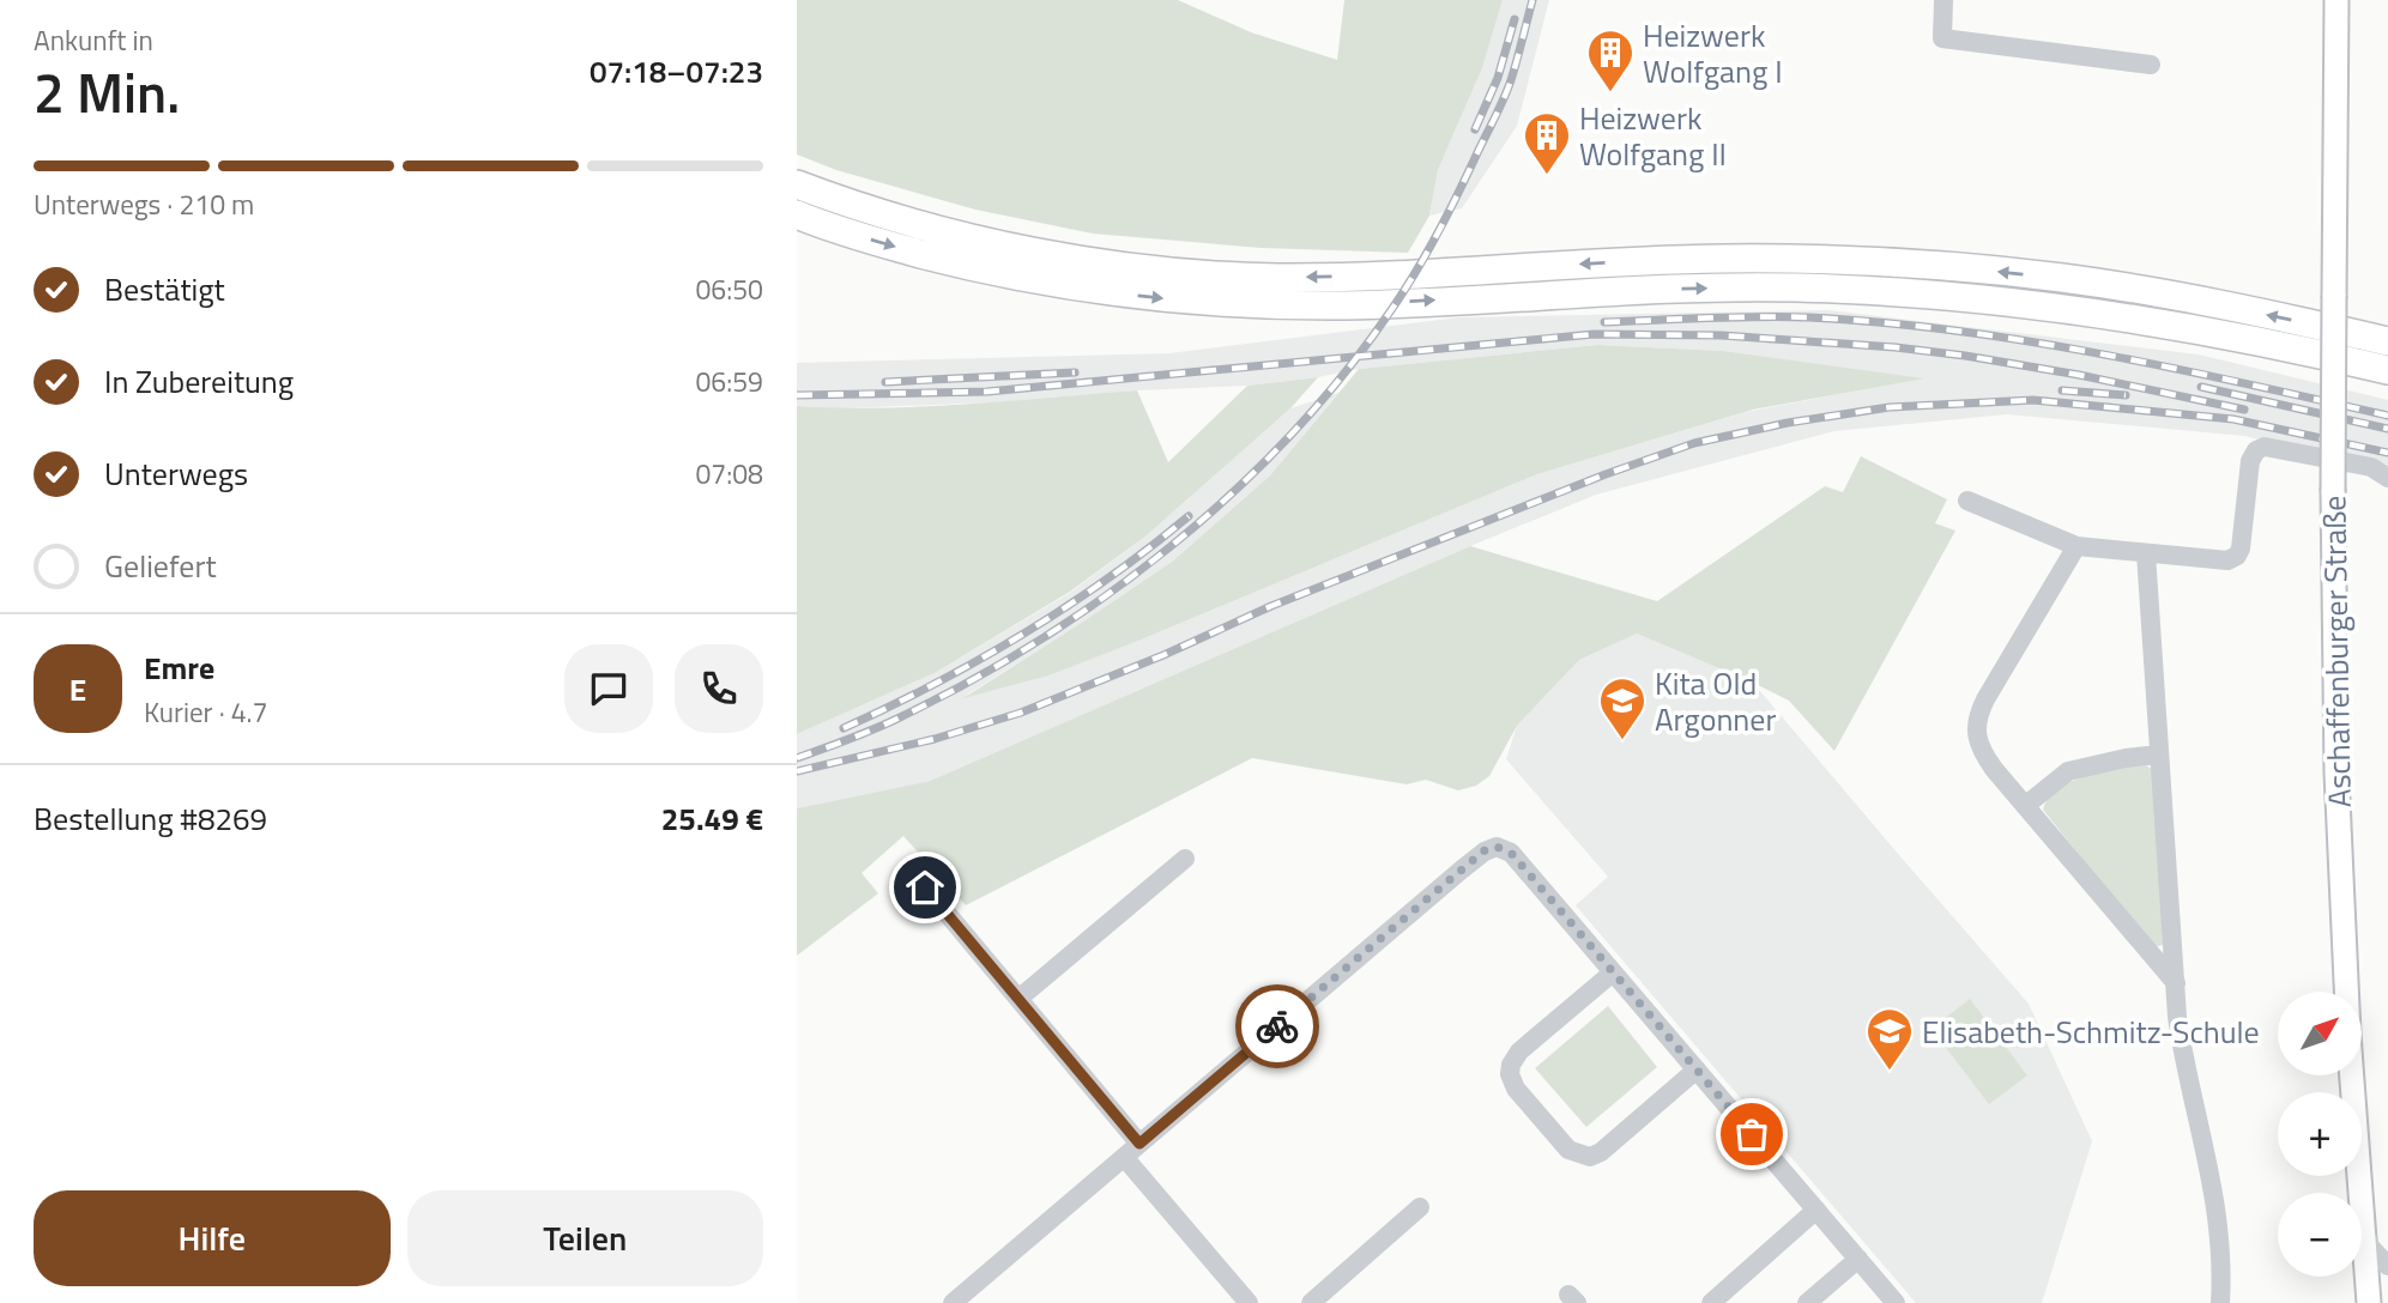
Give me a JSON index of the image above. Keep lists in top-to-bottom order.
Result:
{
  "streets": {
    "main road": ["Aschaffenburger Straße"]
  },
  "places": {
    "building": ["Heizwerk Wolfgang I", "Heizwerk Wolfgang II"],
    "school or university": ["Kita Old Argonner", "Elisabeth-Schmitz-Schule"]
  },
  "north": "top right",
  "page": {
    "heading": ["2 Min.", "Ankunft in", "07:18–07:23"],
    "panel": [
      "Emre",
      "Kurier · 4.7",
      "Bestellung #8269",
      "25.49 €"
    ],
    "bar": "Unterwegs · 210 m",
    "list": [
      ["Bestätigt", "06:50"],
      ["In Zubereitung", "06:59"],
      ["Unterwegs", "07:08"],
      "Geliefert"
    ],
    "round": "E",
    "map_buttons": ["+", "−"],
    "buttons": ["Hilfe", "Teilen"]
  }
}
